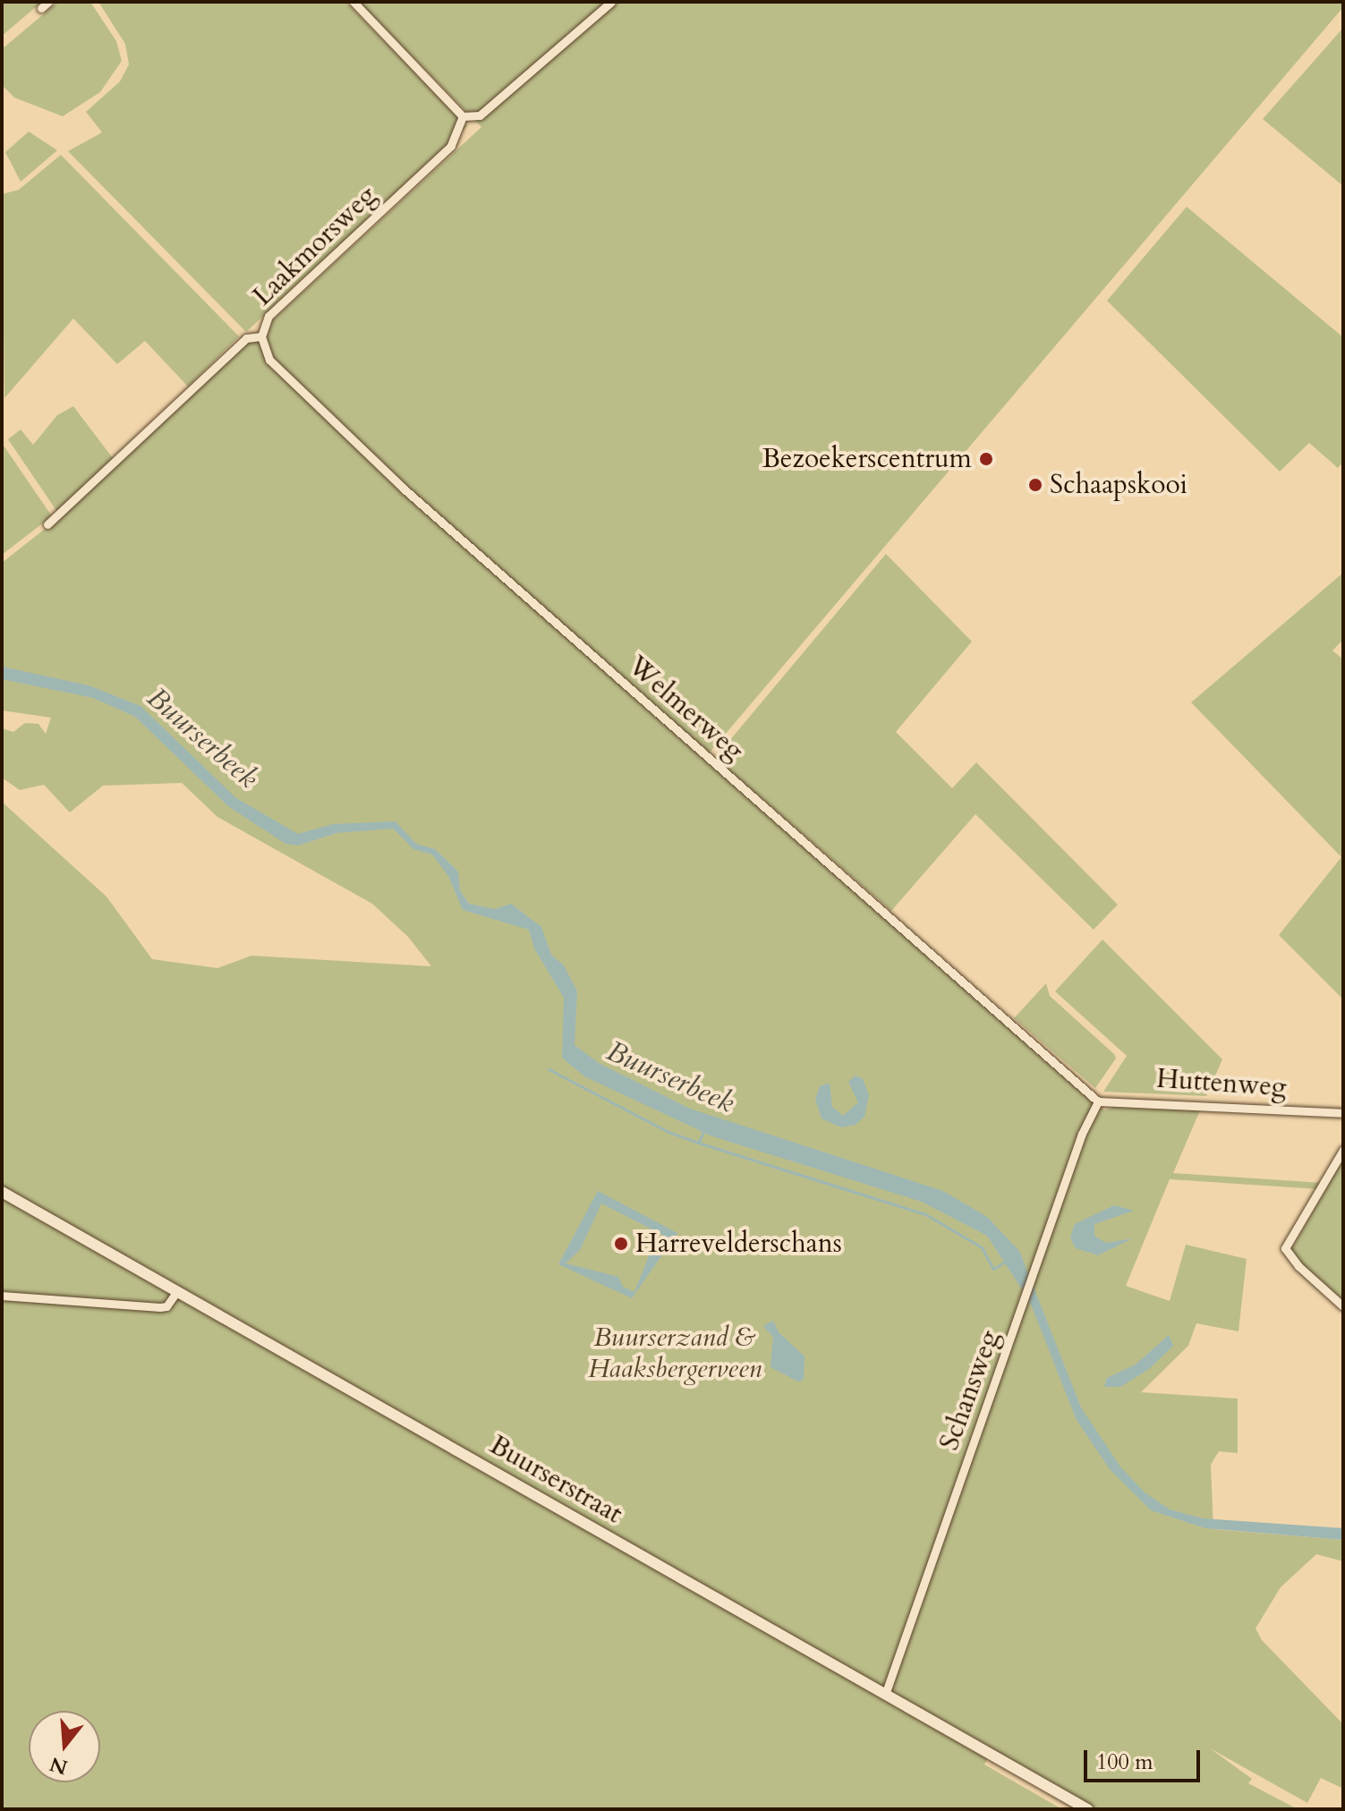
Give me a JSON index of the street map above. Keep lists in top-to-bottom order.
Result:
{
  "streets": {
    "main road": ["Buurserstraat"],
    "street": [
      "Laakmorsweg",
      "Welmerweg",
      "Huttenweg",
      "Schansweg"
    ]
  },
  "crossings": [
    ["Laakmorsweg", "Welmerweg"],
    ["Welmerweg", "Huttenweg"],
    ["Welmerweg", "Schansweg"],
    ["Huttenweg", "Schansweg"],
    ["Schansweg", "Buurserstraat"]
  ],
  "water": ["Buurserbeek"],
  "parks": ["Buurserzand & Haaksbergerveen"],
  "places": ["Bezoekerscentrum", "Schaapskooi", "Harrevelderschans"],
  "scale_bar": "100 m",
  "north": "bottom"
}
